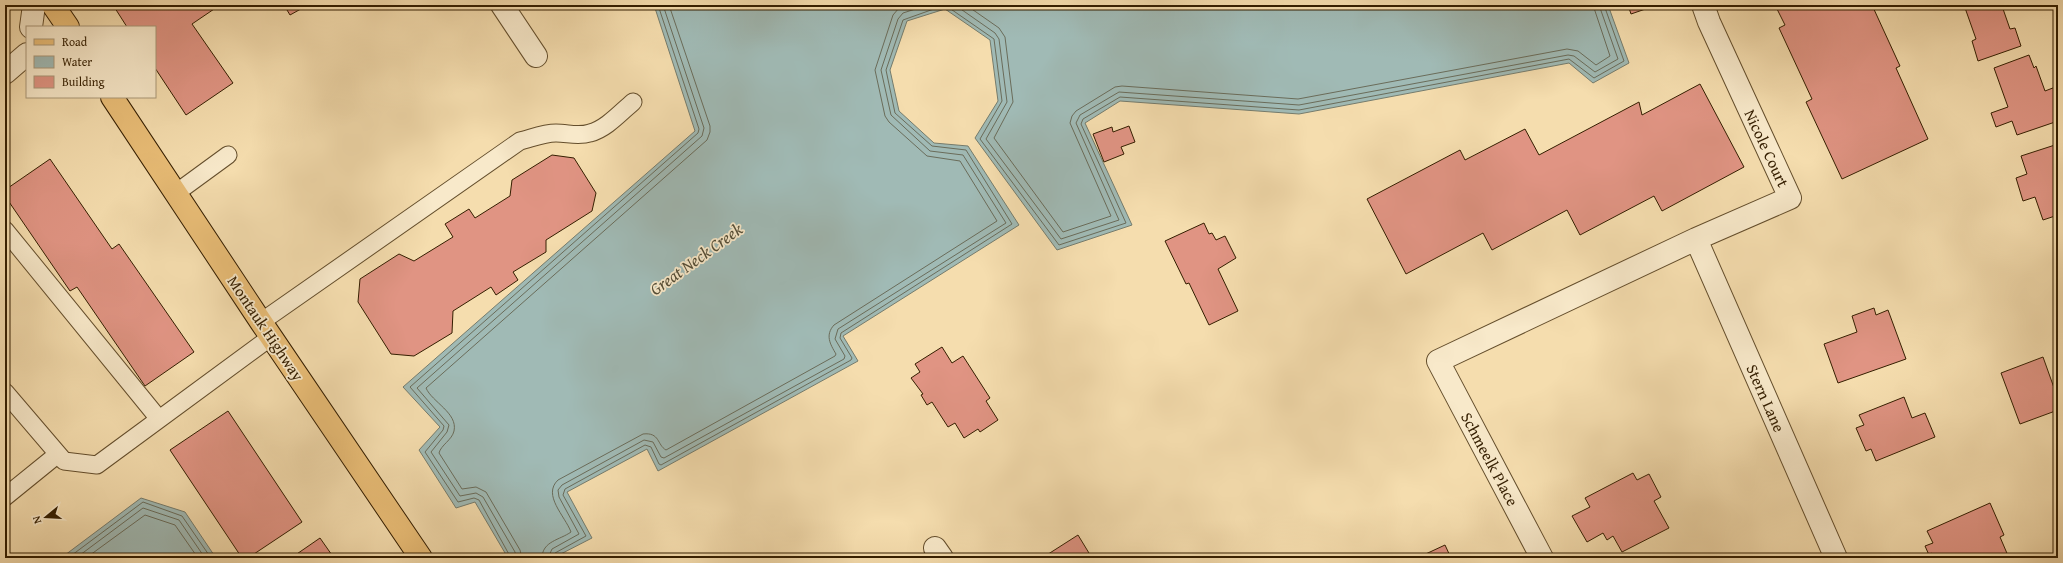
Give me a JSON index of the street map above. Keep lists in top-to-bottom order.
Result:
{
  "streets": {
    "main road": ["Montauk Highway"],
    "street": ["Nicole Court", "Stern Lane", "Schmeelk Place"]
  },
  "crossings": [
    ["Nicole Court", "Stern Lane"],
    ["Nicole Court", "Schmeelk Place"],
    ["Stern Lane", "Schmeelk Place"]
  ],
  "water": ["Great Neck Creek"],
  "legend": ["Road", "Water", "Building"],
  "north": "left"
}
